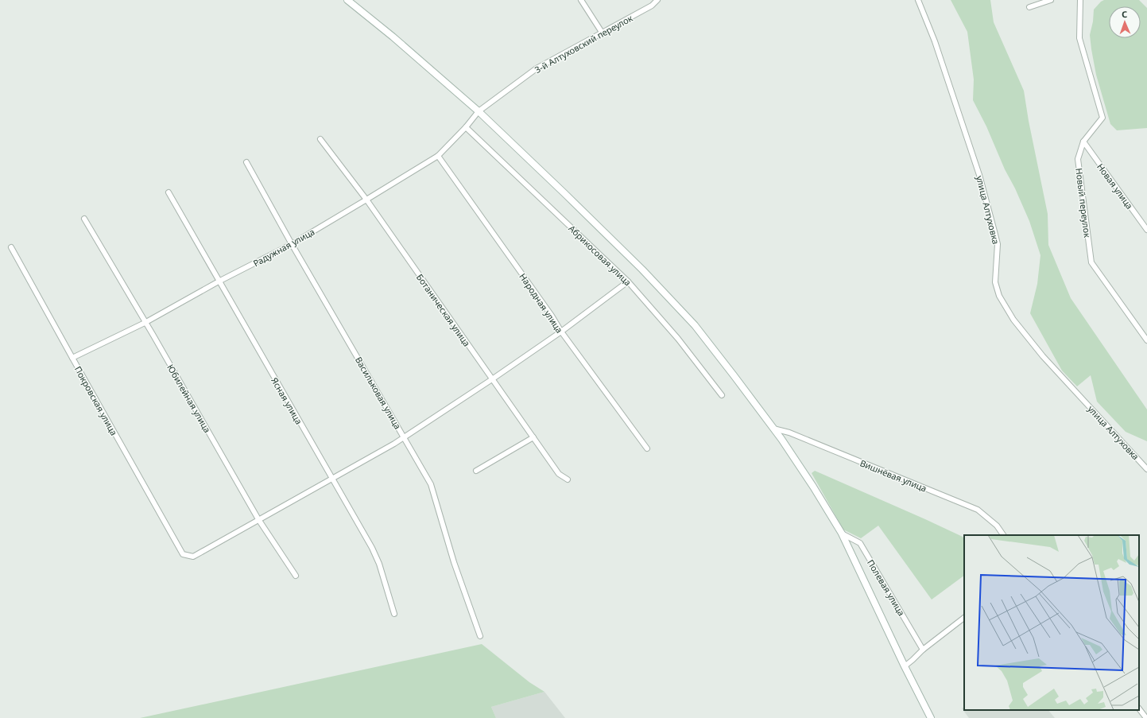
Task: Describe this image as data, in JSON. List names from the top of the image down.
{
  "streets": {
    "street": [
      "3-й Алтуховский переулок",
      "Новая улица",
      "Новый переулок",
      "улица Алтуховка",
      "Радужная улица",
      "Абрикосовая улица",
      "Народная улица",
      "Ботаническая улица",
      "Васильковая улица",
      "Юбилейная улица",
      "Покровская улица",
      "Ясная улица",
      "Вишнёвая улица",
      "Полевая улица"
    ]
  },
  "crossings": [
    ["3-й Алтуховский переулок", "Радужная улица"],
    ["Новая улица", "Новый переулок"],
    ["Радужная улица", "Абрикосовая улица"],
    ["Радужная улица", "Народная улица"],
    ["Радужная улица", "Ботаническая улица"],
    ["Радужная улица", "Васильковая улица"],
    ["Радужная улица", "Юбилейная улица"],
    ["Радужная улица", "Покровская улица"],
    ["Радужная улица", "Ясная улица"],
    ["Юбилейная улица", "Покровская улица"]
  ],
  "north": "top"
}
